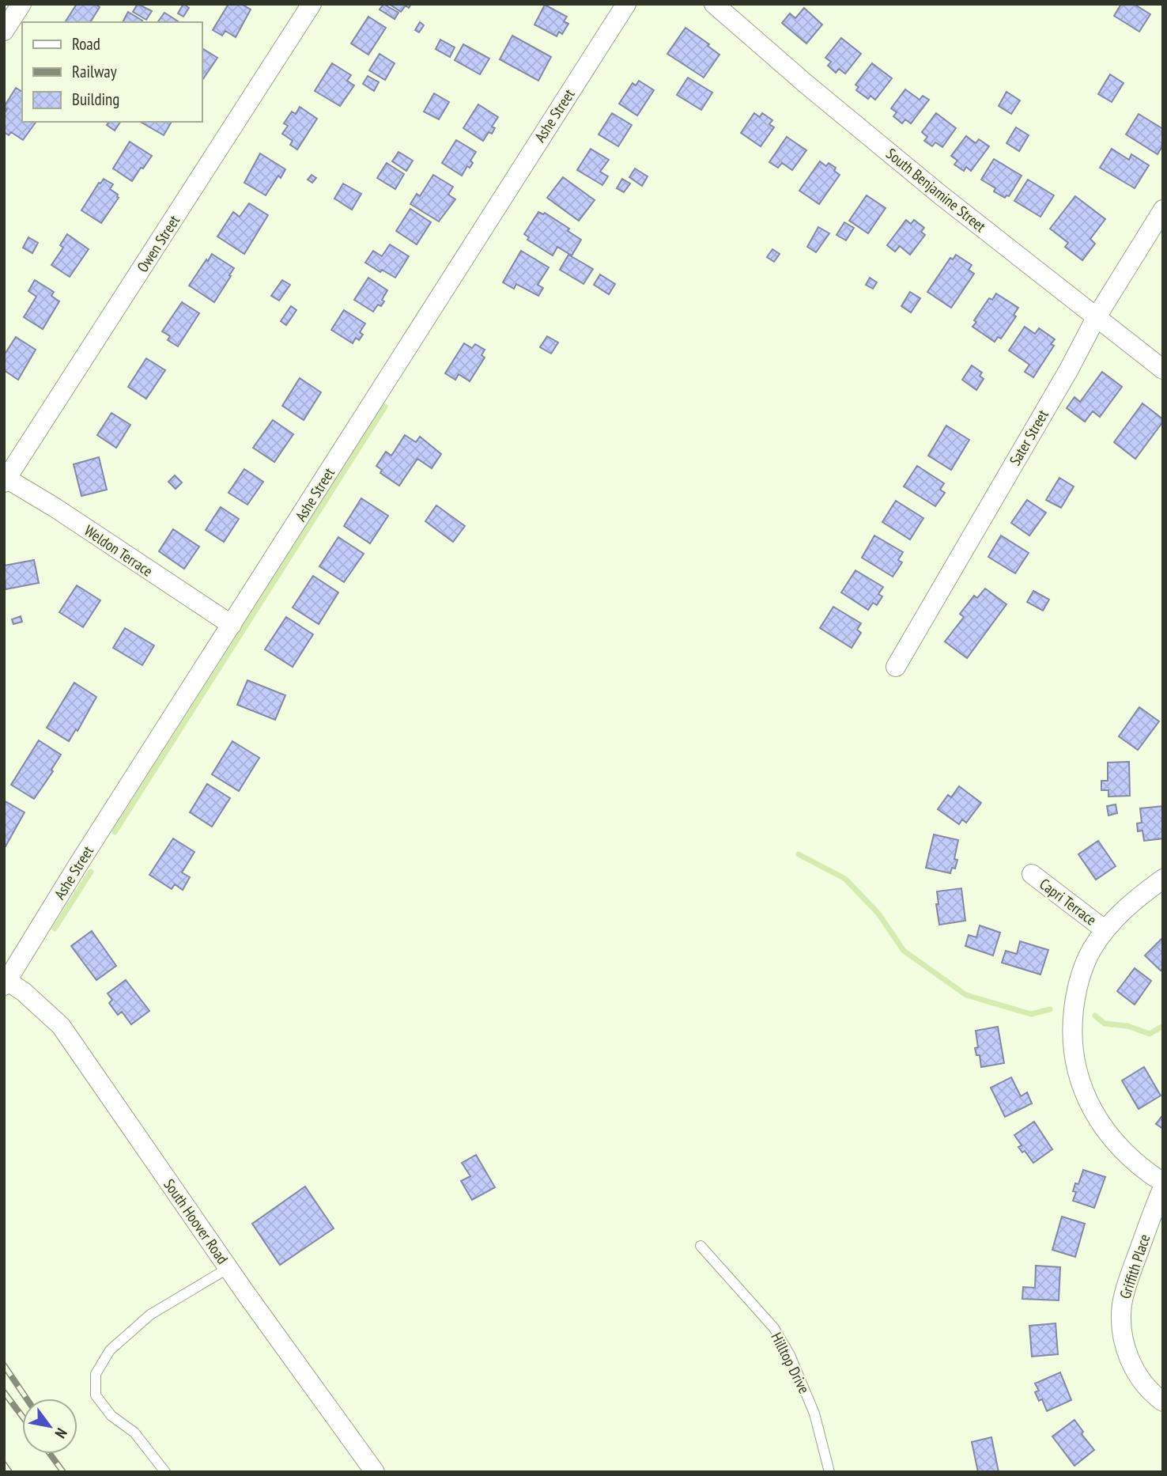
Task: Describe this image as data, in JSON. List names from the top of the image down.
{
  "streets": {
    "street": [
      "Ashe Street",
      "South Benjamine Street",
      "Owen Street",
      "Sater Street",
      "Weldon Terrace",
      "Capri Terrace",
      "South Hoover Road",
      "Griffith Place"
    ],
    "lane": ["Hilltop Drive"]
  },
  "crossings": [
    ["Ashe Street", "Weldon Terrace"],
    ["Ashe Street", "South Hoover Road"],
    ["South Benjamine Street", "Sater Street"],
    ["Owen Street", "Weldon Terrace"]
  ],
  "legend": ["Road", "Railway", "Building"],
  "north": "bottom right"
}
